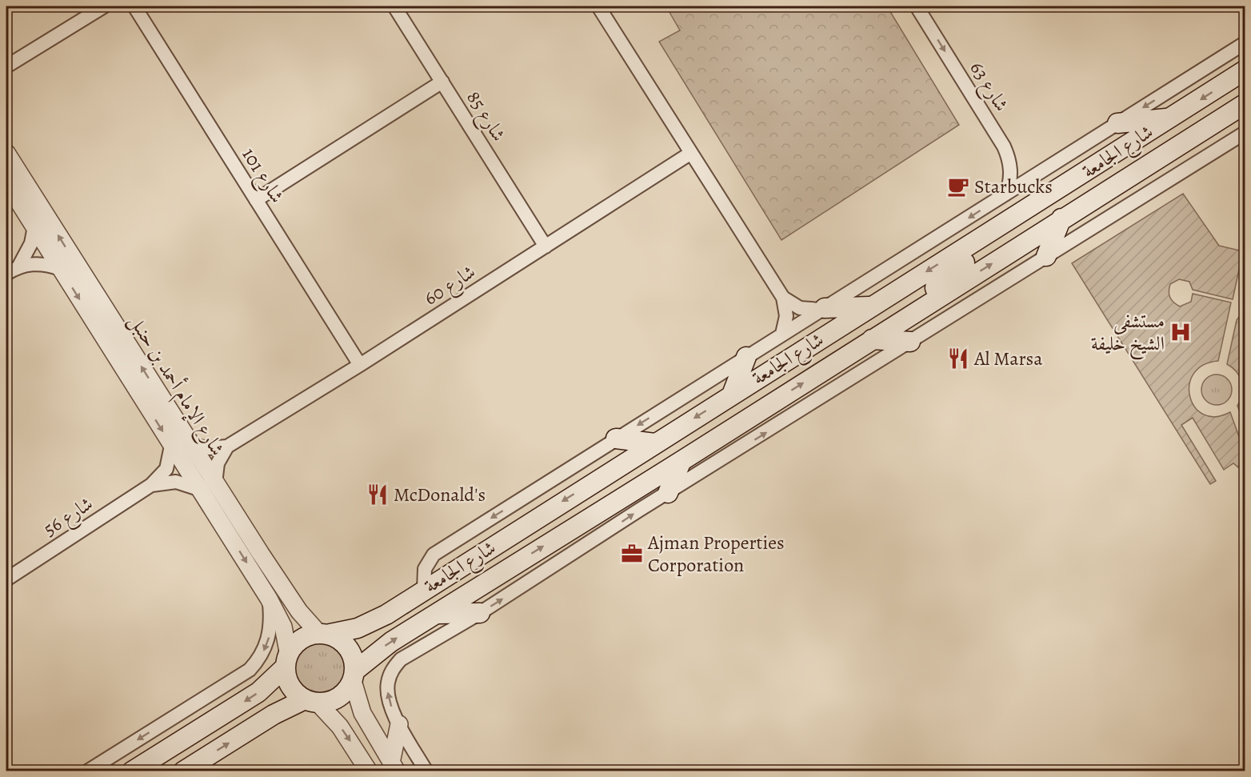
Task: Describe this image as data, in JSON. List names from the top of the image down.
{
  "streets": {
    "main road": ["شارع الجامعة"],
    "street": [
      "شارع 63",
      "شارع 85",
      "شارع 101",
      "شارع 60",
      "شارع الإمام أحمد بن حنبل",
      "شارع 56"
    ]
  },
  "crossings": [
    ["شارع 85", "شارع 60"],
    ["شارع الجامعة", "شارع الإمام أحمد بن حنبل"],
    ["شارع 101", "شارع 60"],
    ["شارع الإمام أحمد بن حنبل", "شارع 56"]
  ],
  "one_way": ["شارع 63"],
  "places": {
    "cafe": ["Starbucks"],
    "hospital": ["مستشفى الشيخ خليفة"],
    "restaurant": ["Al Marsa", "McDonald's"],
    "office": ["Ajman Properties Corporation"]
  }
}
